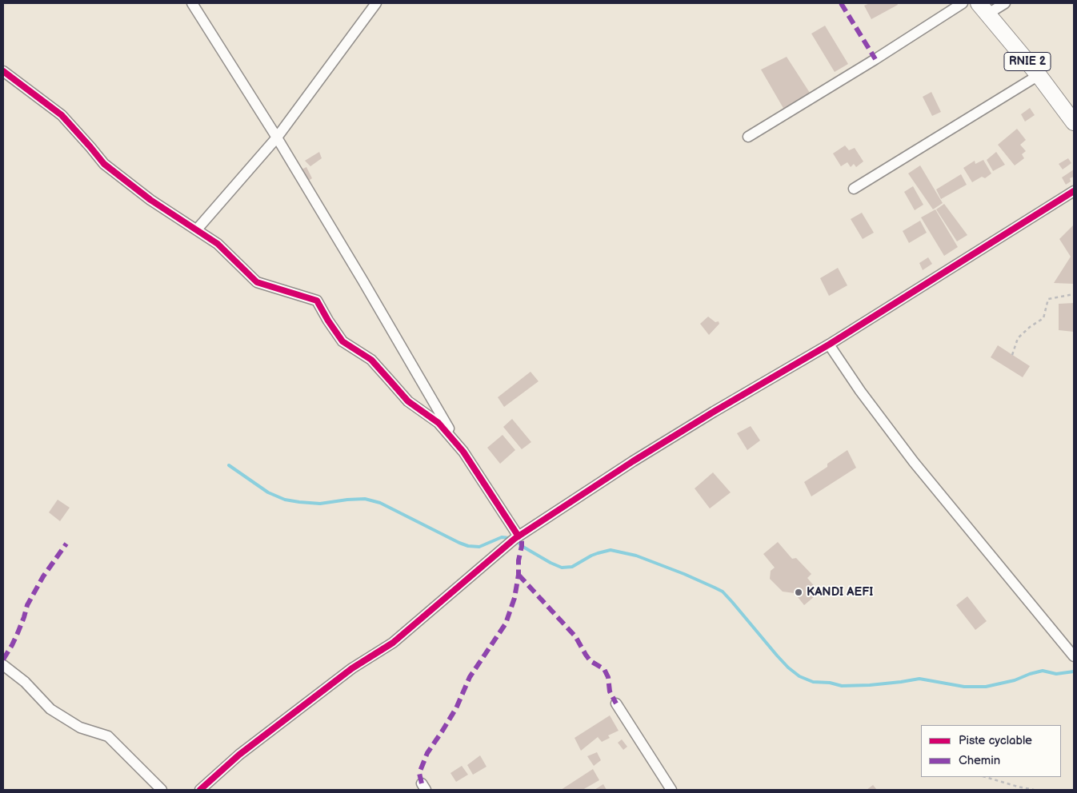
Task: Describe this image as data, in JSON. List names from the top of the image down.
{
  "streets": {
    "main road": ["RNIE 2"]
  },
  "places": ["KANDI AEFI"],
  "legend": ["Piste cyclable", "Chemin"]
}
